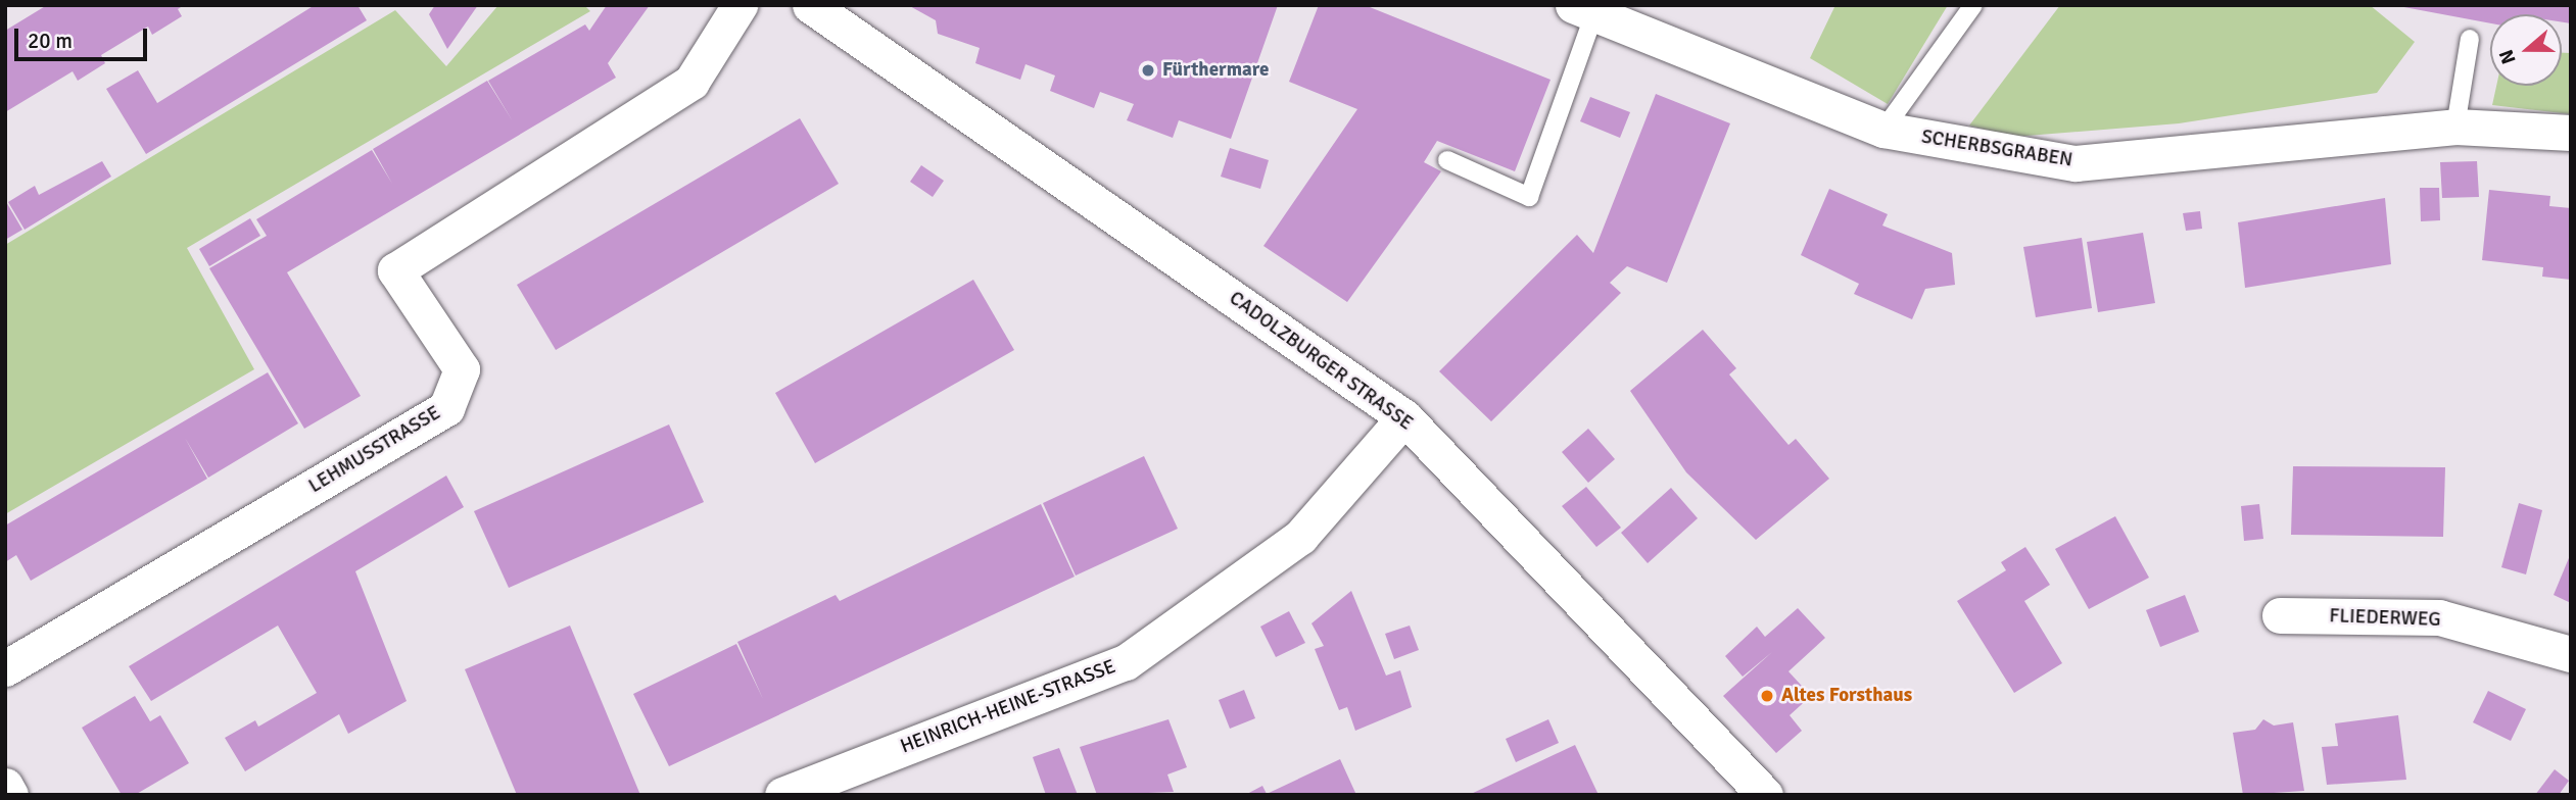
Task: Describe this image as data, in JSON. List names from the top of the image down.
{
  "streets": {
    "street": [
      "SCHERBSGRABEN",
      "CADOLZBURGER STRASSE",
      "LEHMUSSTRASSE",
      "FLIEDERWEG",
      "HEINRICH-HEINE-STRASSE"
    ]
  },
  "crossings": [
    ["CADOLZBURGER STRASSE", "HEINRICH-HEINE-STRASSE"]
  ],
  "places": ["Fürthermare", "Altes Forsthaus"],
  "scale_bar": "20 m",
  "north": "left"
}
